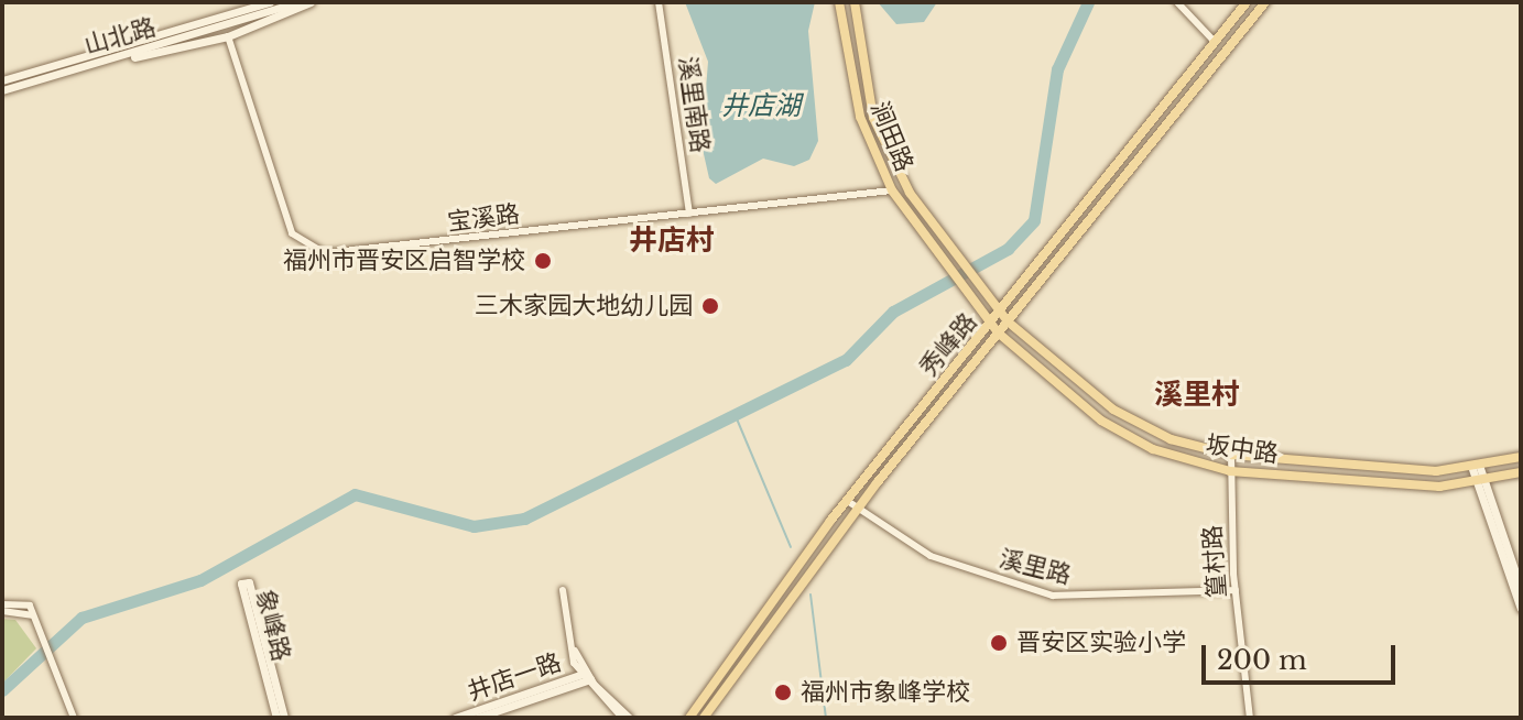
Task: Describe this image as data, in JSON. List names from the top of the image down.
{
  "streets": {
    "main road": [
      "山北路",
      "涧田路",
      "秀峰路",
      "坂中路",
      "象峰路",
      "井店一路"
    ],
    "street": [
      "溪里南路",
      "宝溪路",
      "篁村路",
      "溪里路"
    ]
  },
  "crossings": [
    ["溪里南路", "宝溪路"],
    ["涧田路", "宝溪路"],
    ["涧田路", "秀峰路"],
    ["涧田路", "坂中路"],
    ["秀峰路", "坂中路"],
    ["秀峰路", "溪里路"],
    ["坂中路", "篁村路"],
    ["篁村路", "溪里路"]
  ],
  "districts": ["井店村", "溪里村"],
  "water": ["井店湖"],
  "places": [
    "福州市晋安区启智学校",
    "三木家园大地幼儿园",
    "晋安区实验小学",
    "福州市象峰学校"
  ],
  "scale_bar": "200 m"
}
